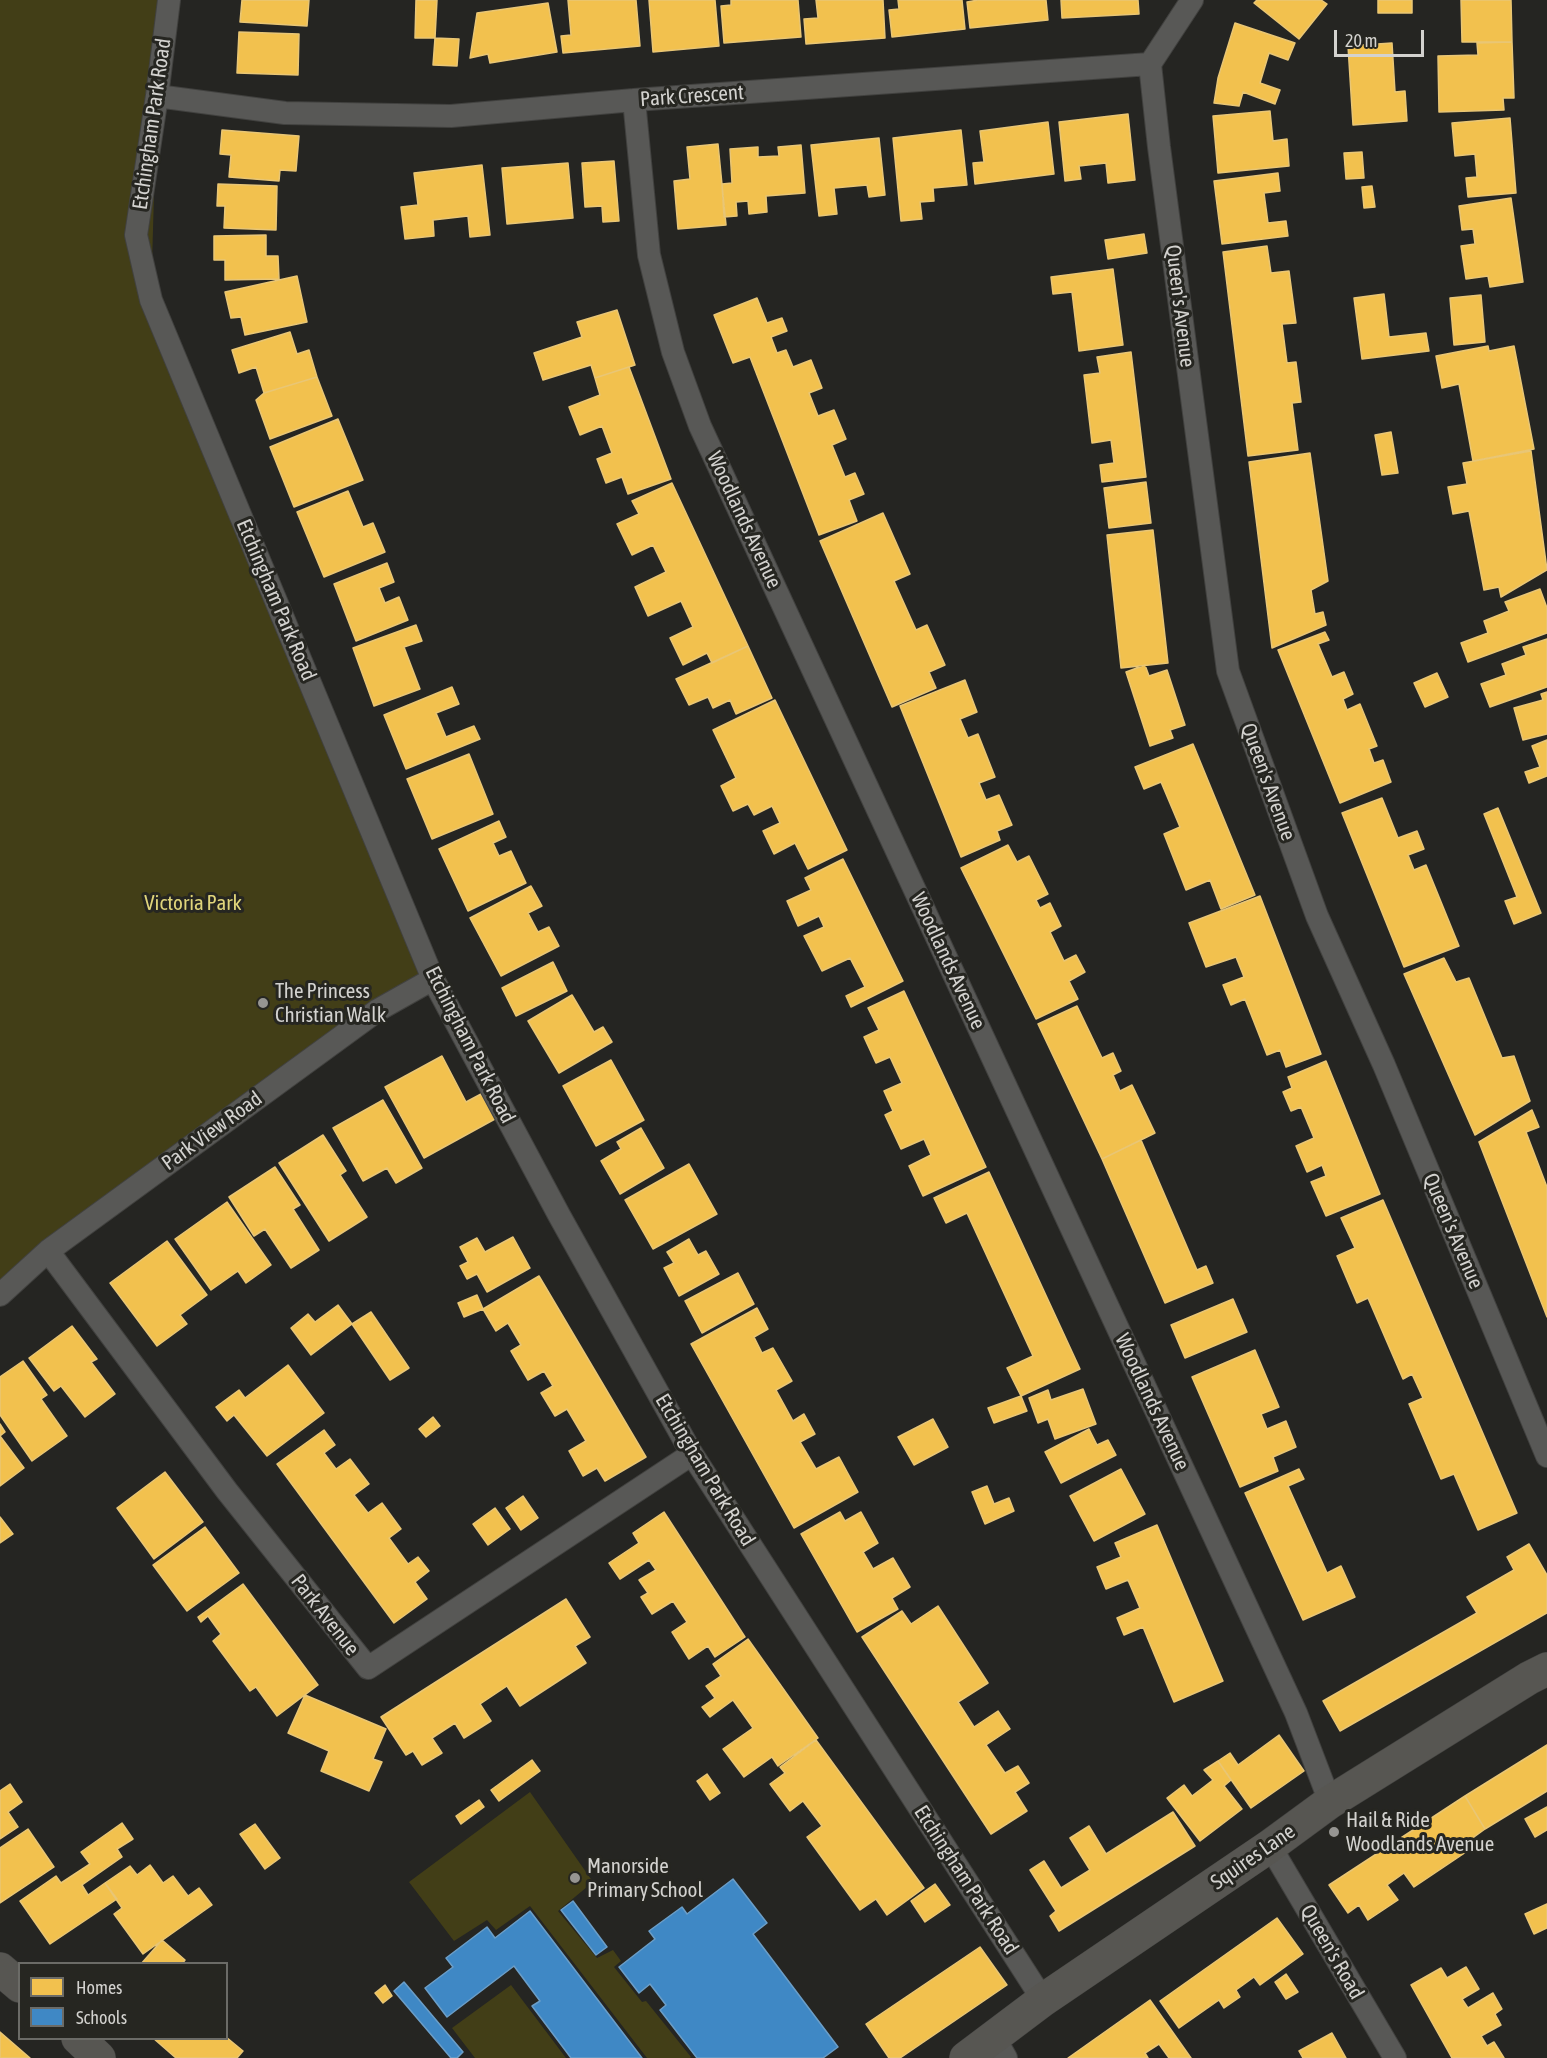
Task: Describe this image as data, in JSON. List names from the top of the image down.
{
  "streets": {
    "street": [
      "Park Crescent",
      "Etchingham Park Road",
      "Queen's Avenue",
      "Woodlands Avenue",
      "Park View Road",
      "Park Avenue",
      "Squires Lane",
      "Queen's Road"
    ]
  },
  "crossings": [
    ["Park Crescent", "Etchingham Park Road"],
    ["Park Crescent", "Queen's Avenue"],
    ["Park Crescent", "Woodlands Avenue"],
    ["Etchingham Park Road", "Park View Road"],
    ["Etchingham Park Road", "Park Avenue"],
    ["Etchingham Park Road", "Squires Lane"],
    ["Woodlands Avenue", "Squires Lane"],
    ["Park View Road", "Park Avenue"],
    ["Squires Lane", "Queen's Road"]
  ],
  "parks": ["Victoria Park"],
  "places": ["The Princess Christian Walk", "Hail & Ride Woodlands Avenue", "Manorside Primary School"],
  "legend": ["Homes", "Schools"],
  "scale_bar": "20 m"
}
